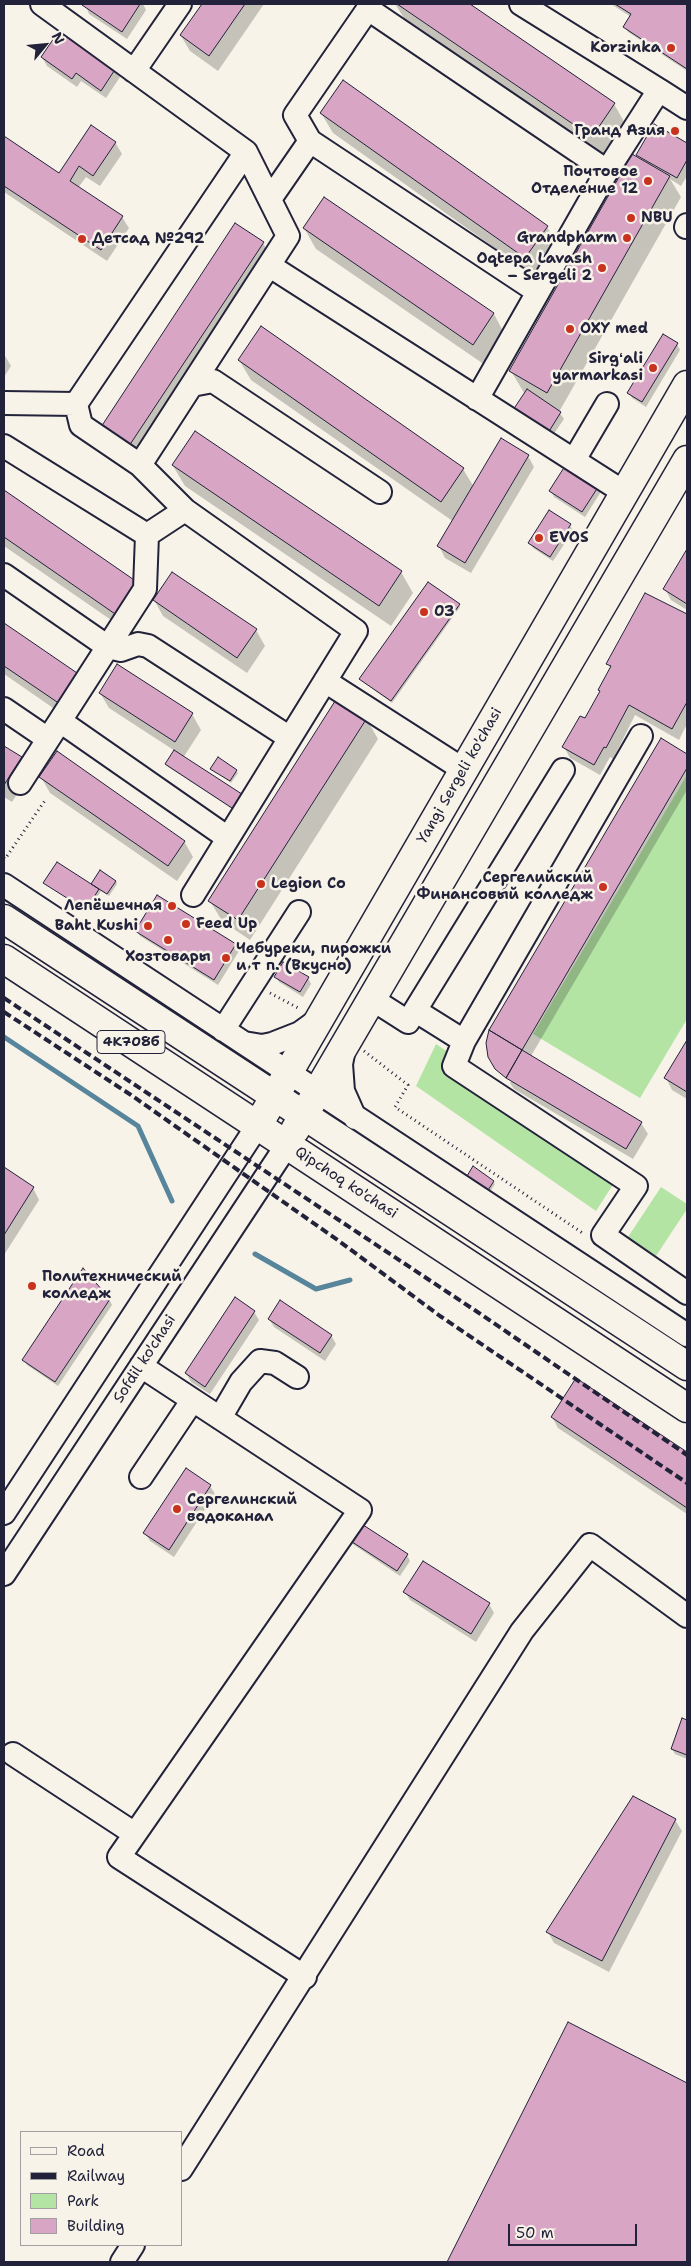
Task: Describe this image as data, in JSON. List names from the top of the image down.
{
  "streets": {
    "main road": ["Yangi Sergeli ko'chasi", "4К708б", "Qipchoq ko'chasi"],
    "street": ["Sofdil ko'chasi"]
  },
  "crossings": [
    ["Yangi Sergeli ko'chasi", "Qipchoq ko'chasi"],
    ["Qipchoq ko'chasi", "Sofdil ko'chasi"]
  ],
  "places": [
    "Korzinka",
    "Гранд Азия",
    "Почтовое Отделение 12",
    "NBU",
    "Grandpharm",
    "Детсад №292",
    "Oqtepa Lavash – Sergeli 2",
    "OXY med",
    "Sirgʻali yarmarkasi",
    "EVOS",
    "03",
    "Legion Co",
    "Сергелийский Финансовый колледж",
    "Лепёшечная",
    "Feed Up",
    "Baht Kushi",
    "Хозтовары",
    "Чебуреки, пирожки и т п. (Вкусно)",
    "Политехнический колледж",
    "Сергелинский водоканал"
  ],
  "legend": [
    "Road",
    "Railway",
    "Park",
    "Building"
  ],
  "scale_bar": "50 m",
  "north": "top right"
}
